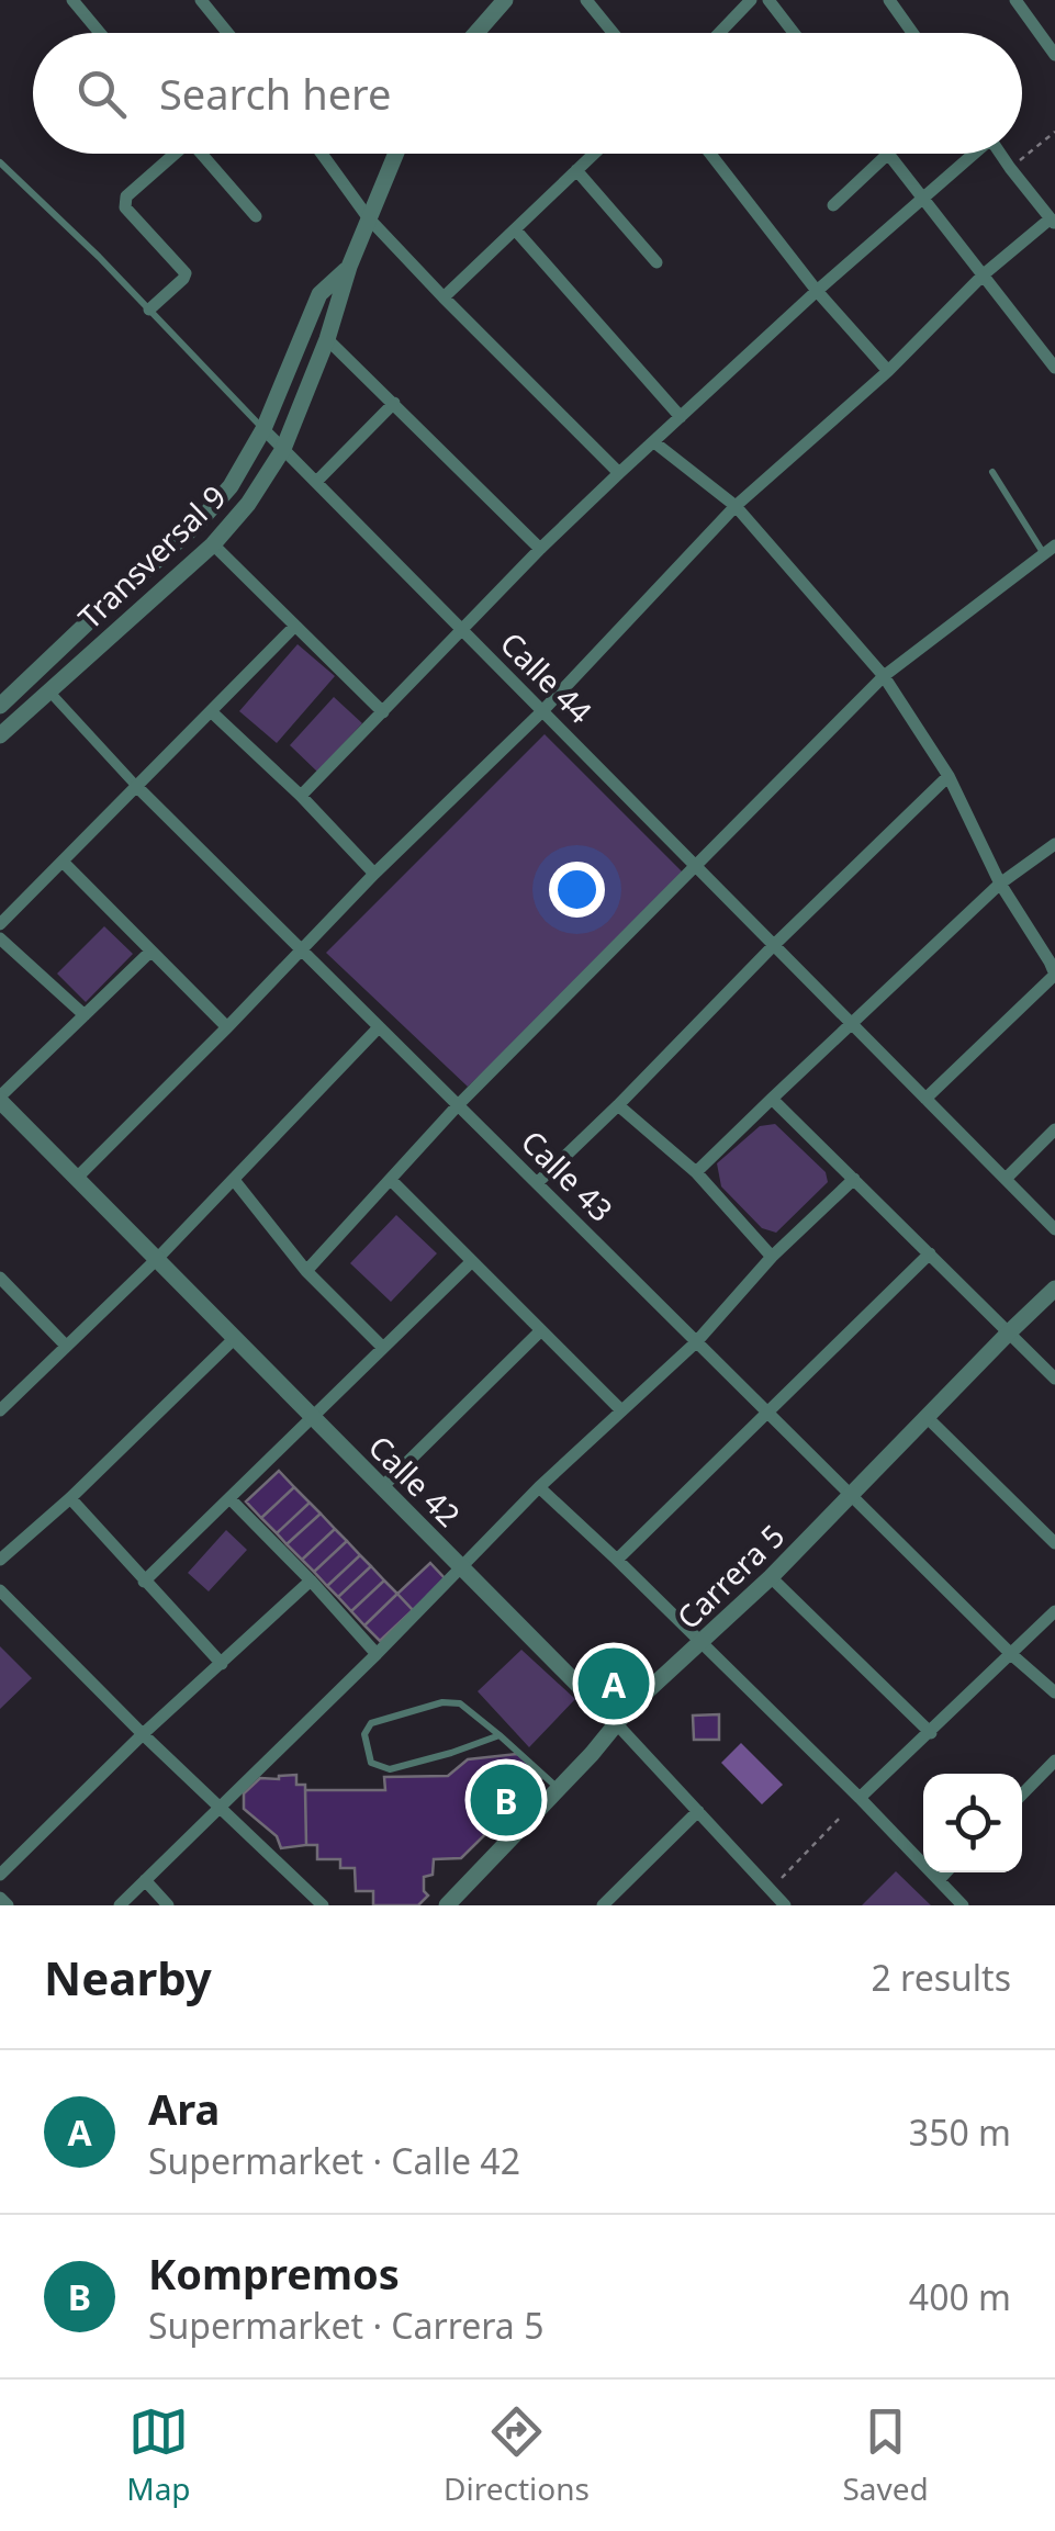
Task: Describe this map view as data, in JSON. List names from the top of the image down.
{
  "streets": {
    "street": [
      "Transversal 9",
      "Calle 44",
      "Calle 43",
      "Calle 42",
      "Carrera 5"
    ]
  },
  "crossings": [
    ["Transversal 9", "Calle 44"],
    ["Transversal 9", "Calle 43"],
    ["Calle 43", "Carrera 5"],
    ["Calle 42", "Carrera 5"]
  ],
  "page": {
    "search": "Search here",
    "pins": ["A", "B"],
    "heading": ["Nearby", "2 results"],
    "list": [
      {
        "mark": "A",
        "name": "Ara",
        "note": "Supermarket · Calle 42",
        "value": "350 m"
      },
      {
        "mark": "B",
        "name": "Kompremos",
        "note": "Supermarket · Carrera 5",
        "value": "400 m"
      }
    ],
    "nav": ["Map", "Directions", "Saved"]
  }
}
